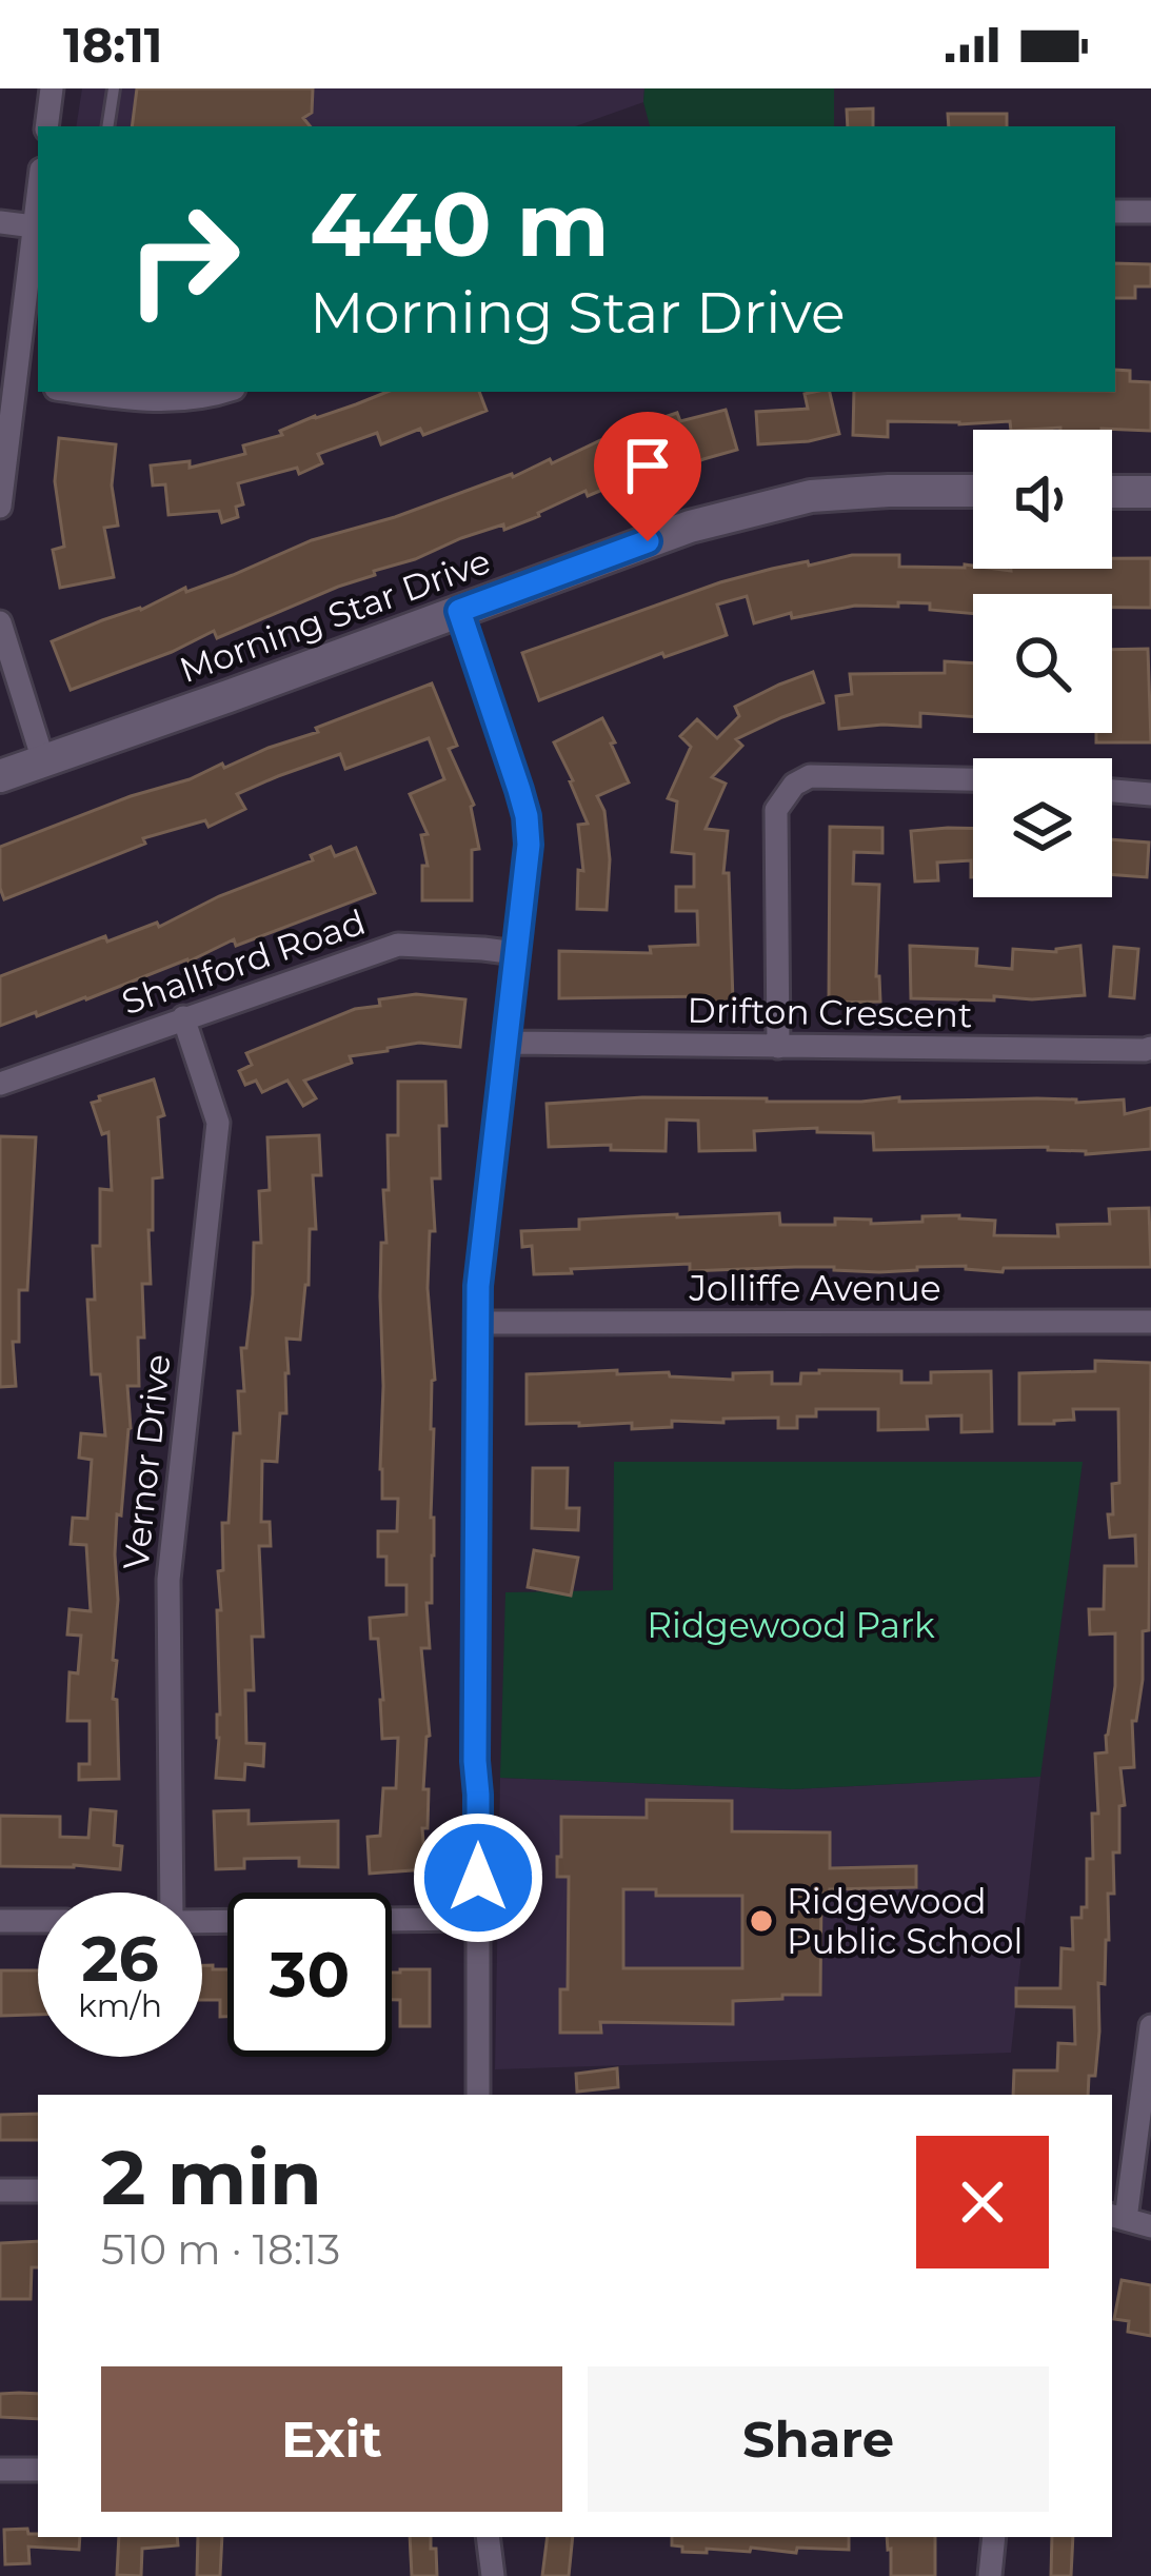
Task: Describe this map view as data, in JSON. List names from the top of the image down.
{
  "streets": {
    "street": [
      "Morning Star Drive",
      "Shallford Road",
      "Drifton Crescent",
      "Jolliffe Avenue",
      "Vernor Drive"
    ]
  },
  "crossings": [
    ["Shallford Road", "Vernor Drive"]
  ],
  "parks": ["Ridgewood Park"],
  "places": ["Ridgewood Public School"],
  "page": {
    "status": "18:11",
    "turn": ["440 m", "Morning Star Drive"],
    "speed": "26 km/h",
    "limit": "30",
    "heading": ["2 min", "510 m · 18:13"],
    "buttons": ["Exit", "Share"]
  }
}
